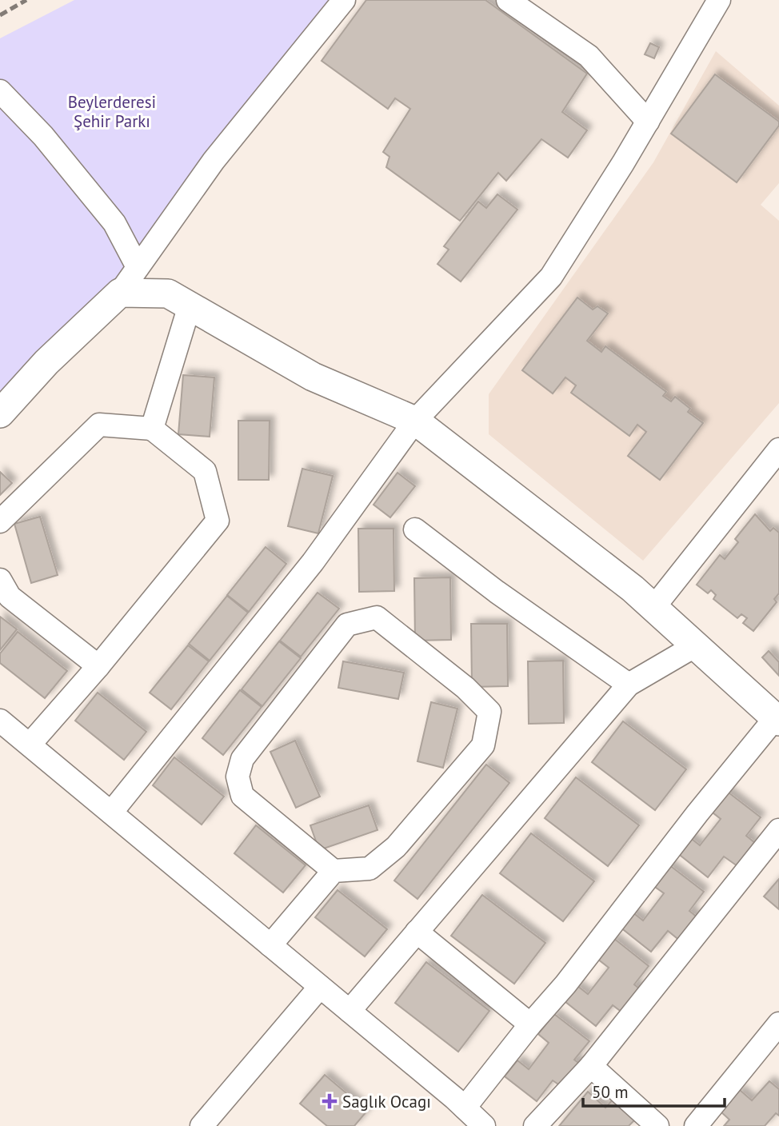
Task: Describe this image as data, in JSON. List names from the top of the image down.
{
  "parks": ["Beylerderesi Şehir Parkı"],
  "places": {
    "health": ["Saglık Ocagı"]
  },
  "scale_bar": "50 m"
}
